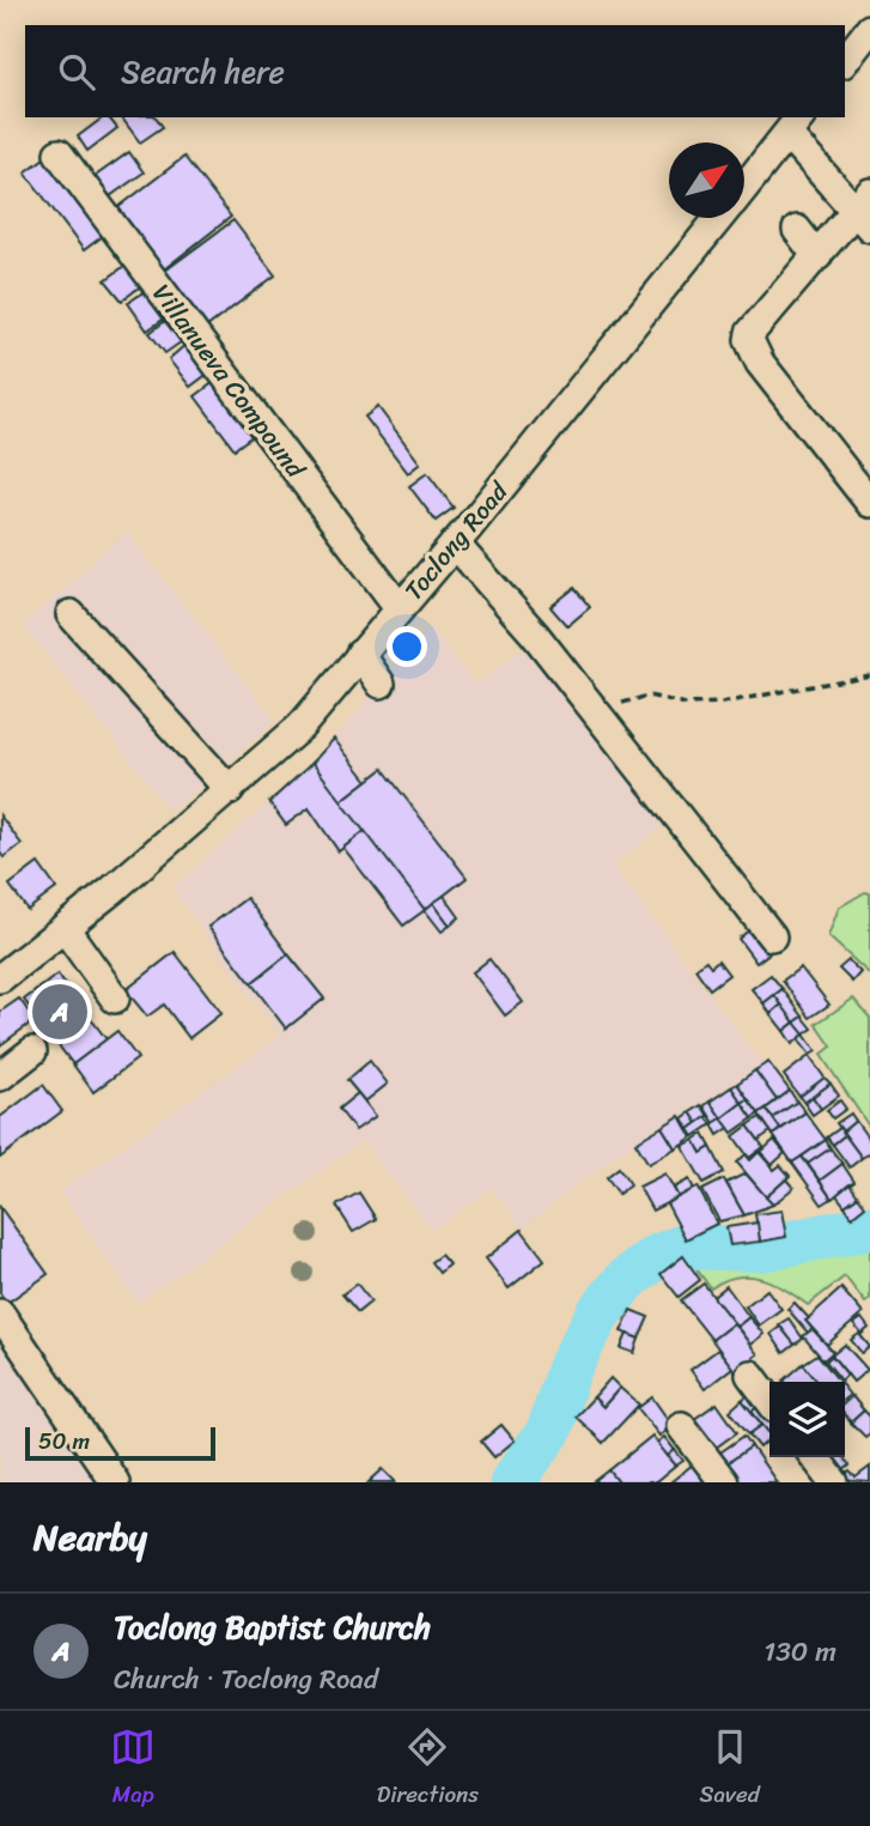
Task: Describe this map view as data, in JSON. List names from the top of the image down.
{
  "streets": {
    "street": ["Villanueva Compound", "Toclong Road"]
  },
  "crossings": [
    ["Villanueva Compound", "Toclong Road"]
  ],
  "scale_bar": "50 m",
  "north": "top right",
  "page": {
    "search": "Search here",
    "pins": "A",
    "scale": "50 m",
    "heading": "Nearby",
    "list": [
      {
        "mark": "A",
        "name": "Toclong Baptist Church",
        "note": "Church · Toclong Road",
        "value": "130 m"
      }
    ],
    "nav": ["Map", "Directions", "Saved"]
  }
}
